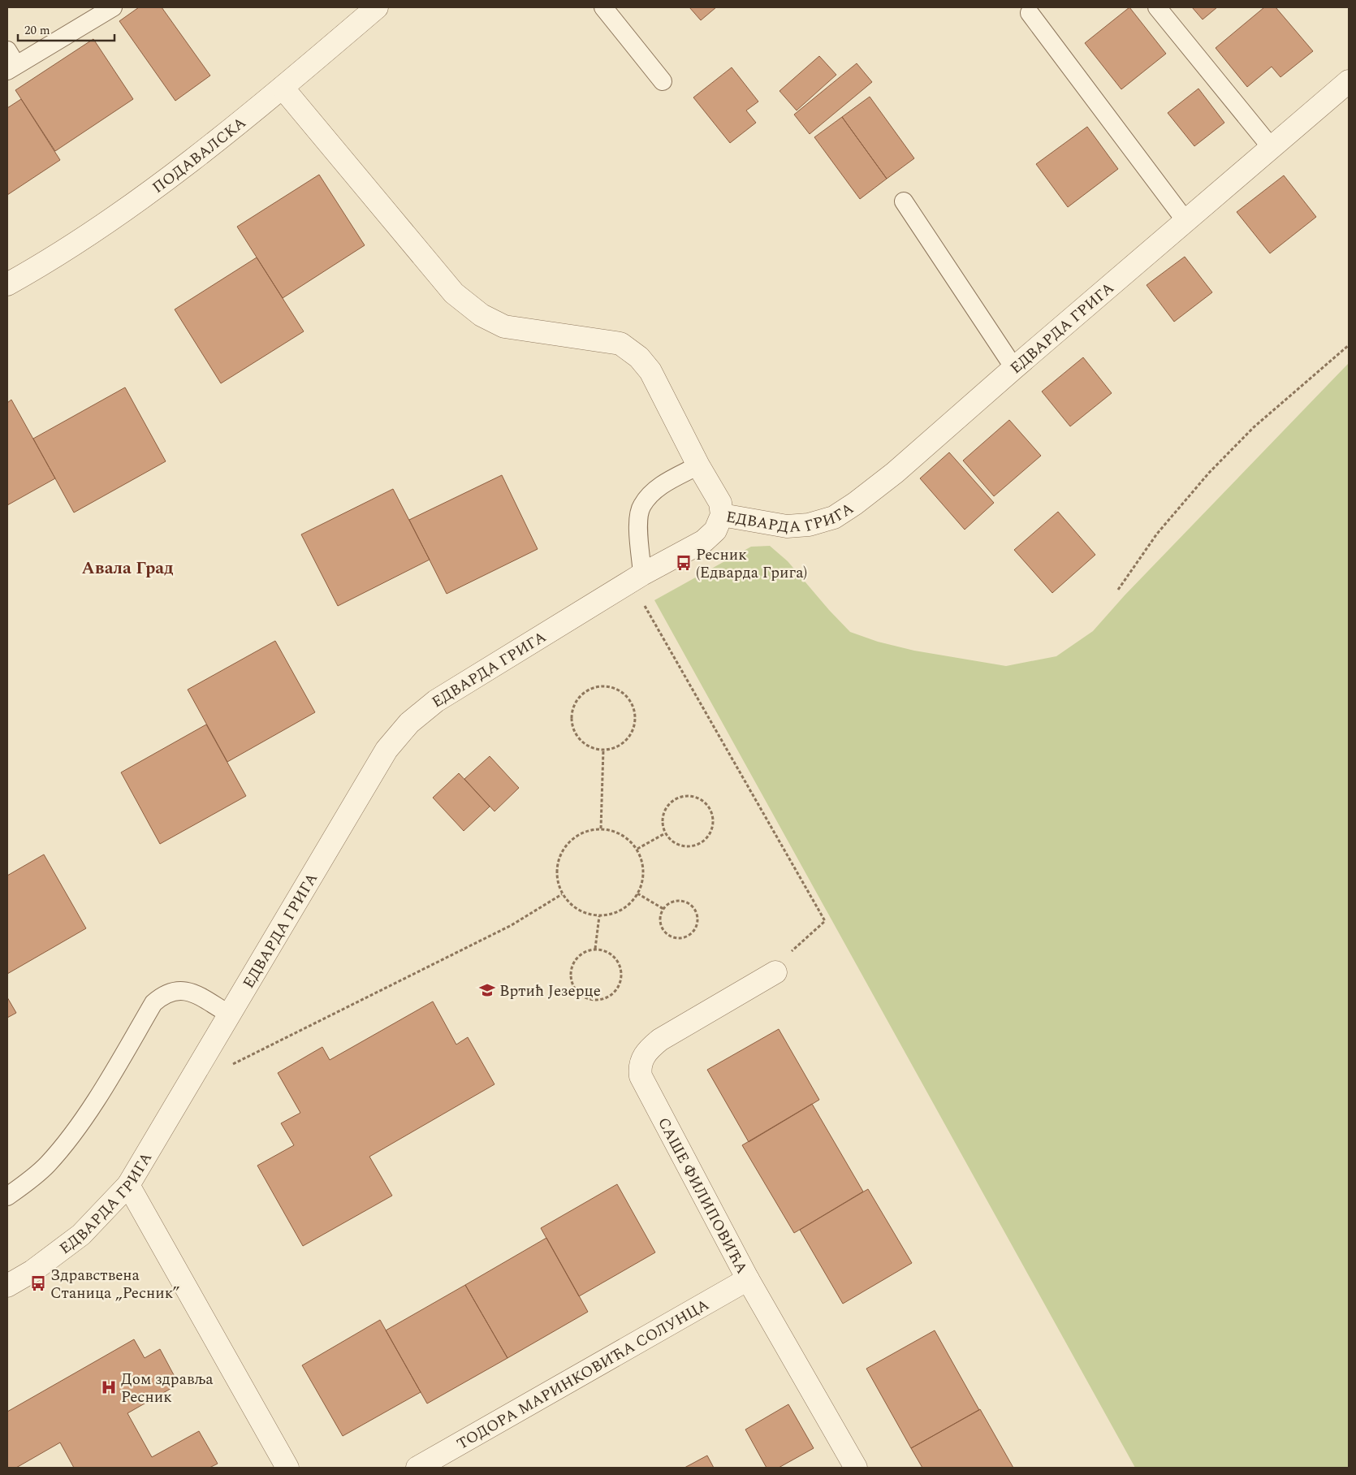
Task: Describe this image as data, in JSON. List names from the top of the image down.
{
  "streets": {
    "street": [
      "ПОДАВАЛСКА",
      "ЕДВАРДА ГРИГА",
      "САШЕ ФИЛИПОВИЋА",
      "ТОДОРА МАРИНКОВИЋА СОЛУНЦА"
    ]
  },
  "crossings": [
    ["САШЕ ФИЛИПОВИЋА", "ТОДОРА МАРИНКОВИЋА СОЛУНЦА"]
  ],
  "districts": ["Авала Град"],
  "places": {
    "bus stop": ["Ресник (Едварда Грига)", "Здравствена Станица „Ресник”"],
    "school or university": ["Вртић Језерце"],
    "hospital": ["Дом здравља Ресник"]
  },
  "scale_bar": "20 m"
}
